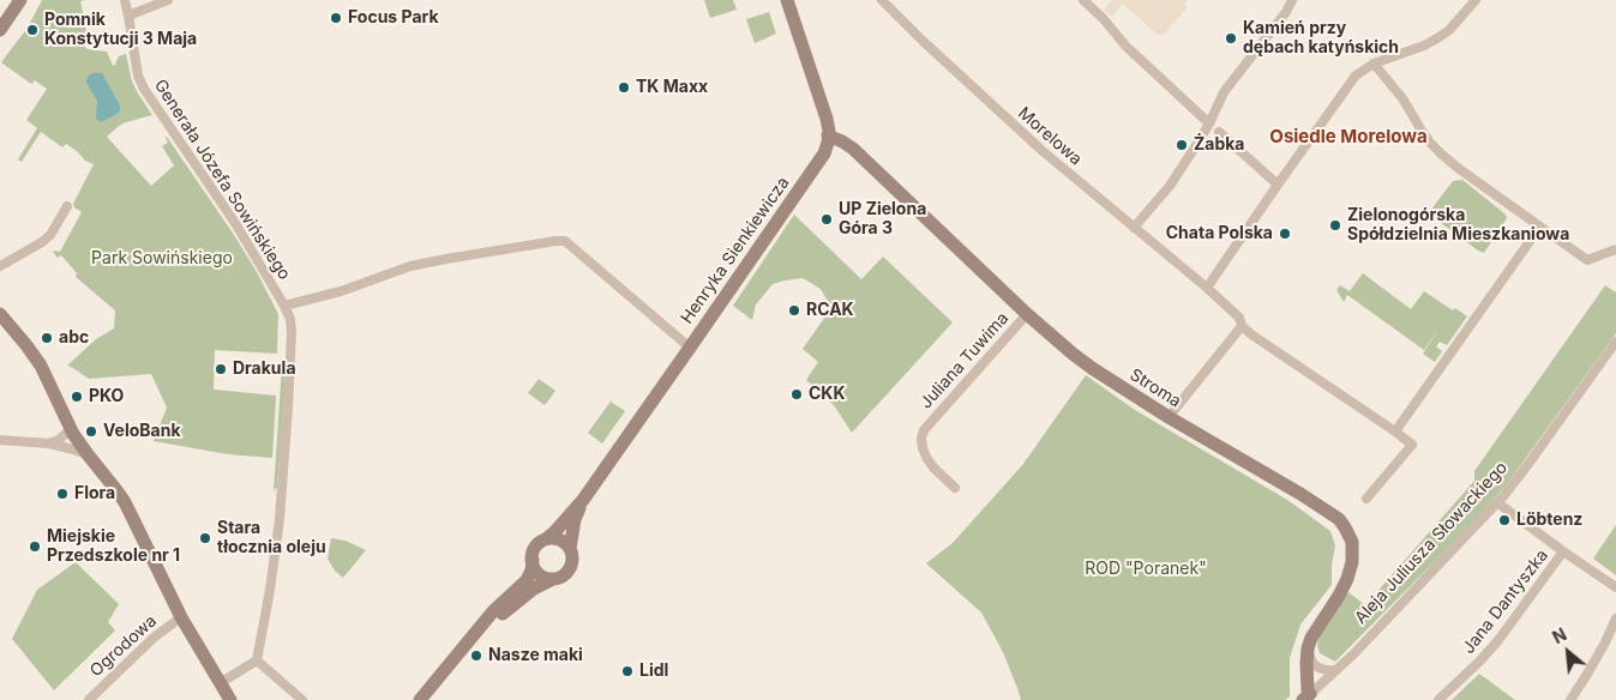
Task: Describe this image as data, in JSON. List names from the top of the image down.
{
  "streets": {
    "street": [
      "Morelowa",
      "Generała Józefa Sowińskiego",
      "Henryka Sienkiewicza",
      "Juliana Tuwima",
      "Stroma",
      "Aleja Juliusza Słowackiego",
      "Jana Dantyszka",
      "Ogrodowa"
    ]
  },
  "crossings": [
    ["Henryka Sienkiewicza", "Stroma"],
    ["Juliana Tuwima", "Stroma"],
    ["Stroma", "Aleja Juliusza Słowackiego"],
    ["Aleja Juliusza Słowackiego", "Jana Dantyszka"]
  ],
  "districts": ["Osiedle Morelowa"],
  "parks": ["Park Sowińskiego", "ROD \"Poranek\""],
  "places": [
    "Focus Park",
    "Pomnik Konstytucji 3 Maja",
    "Kamień przy dębach katyńskich",
    "TK Maxx",
    "Żabka",
    "UP Zielona Góra 3",
    "Zielonogórska Spółdzielnia Mieszkaniowa",
    "Chata Polska",
    "RCAK",
    "abc",
    "Drakula",
    "CKK",
    "PKO",
    "VeloBank",
    "Flora",
    "Löbtenz",
    "Stara tłocznia oleju",
    "Miejskie Przedszkole nr 1",
    "Nasze maki",
    "Lidl"
  ],
  "north": "top left"
}
